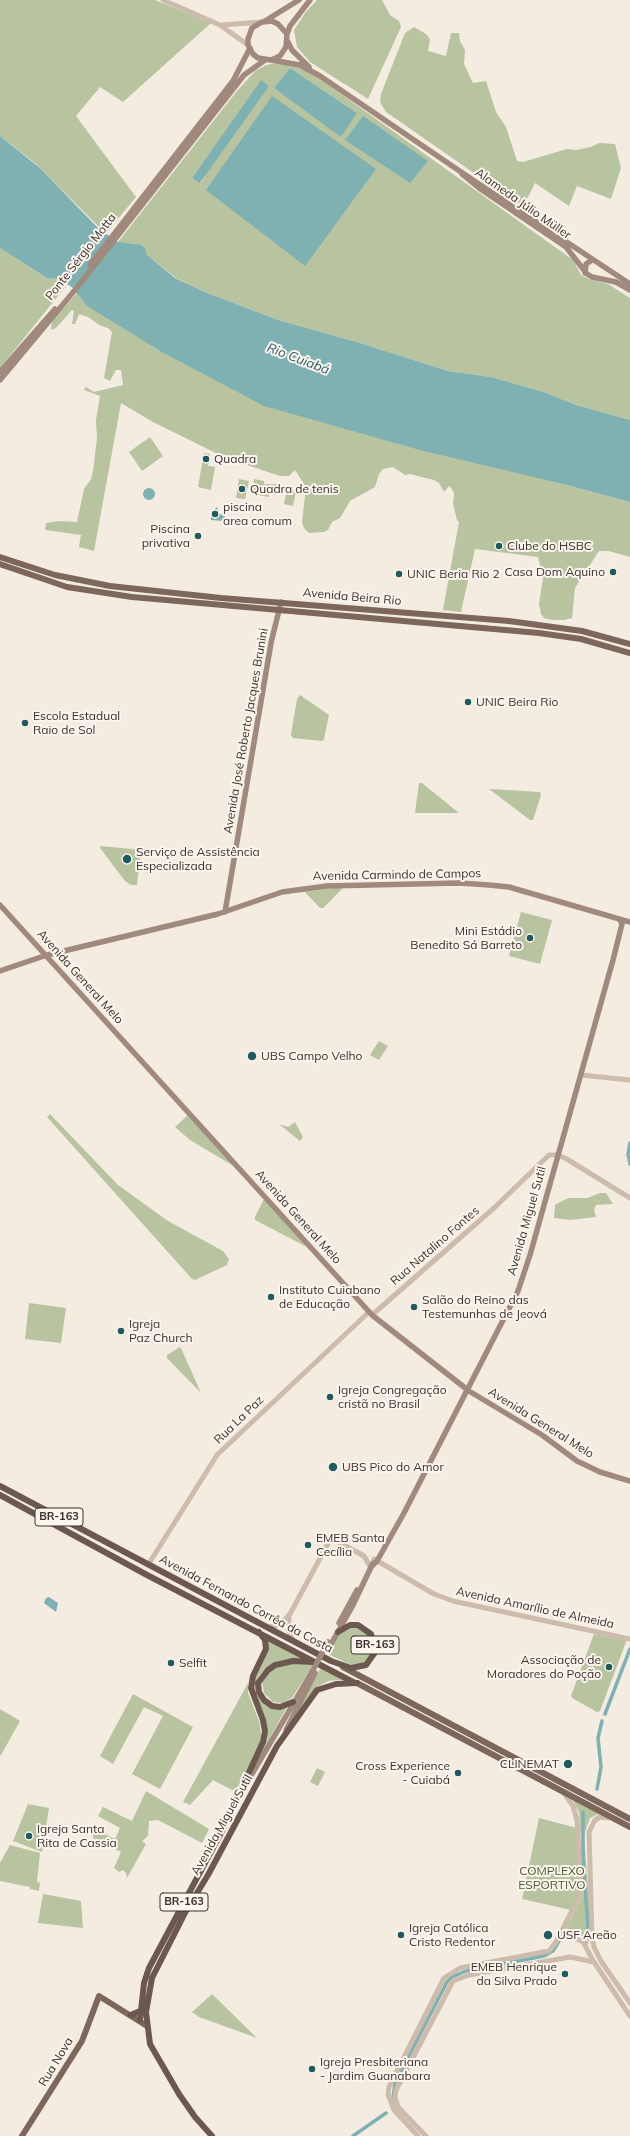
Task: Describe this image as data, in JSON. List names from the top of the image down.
{
  "streets": {
    "highway": ["Avenida Miguel Sutil", "BR-163", "Avenida Fernando Corrêa da Costa"],
    "main road": [
      "Alameda Júlio Müller",
      "Ponte Sérgio Motta",
      "Avenida Beira Rio",
      "Avenida José Roberto Jacques Brunini",
      "Avenida Carmindo de Campos",
      "Avenida General Melo",
      "Rua Nova"
    ],
    "street": ["Rua Natalino Fontes", "Rua La Paz", "Avenida Amarílio de Almeida"]
  },
  "crossings": [
    ["Avenida Beira Rio", "Avenida José Roberto Jacques Brunini"],
    ["Avenida José Roberto Jacques Brunini", "Avenida Carmindo de Campos"],
    ["Avenida Carmindo de Campos", "Avenida General Melo"],
    ["Avenida Carmindo de Campos", "Avenida Miguel Sutil"],
    ["Avenida General Melo", "Avenida Miguel Sutil"],
    ["Avenida General Melo", "Rua Natalino Fontes"],
    ["Avenida General Melo", "Rua La Paz"],
    ["Avenida Miguel Sutil", "Rua Natalino Fontes"],
    ["Avenida Miguel Sutil", "BR-163"],
    ["Avenida Miguel Sutil", "Avenida Amarílio de Almeida"],
    ["Rua Natalino Fontes", "Rua La Paz"],
    ["Rua La Paz", "Avenida Fernando Corrêa da Costa"],
    ["BR-163", "Avenida Fernando Corrêa da Costa"]
  ],
  "water": ["Rio Cuiabá"],
  "parks": ["COMPLEXO ESPORTIVO"],
  "places": [
    "Quadra",
    "Quadra de tenis",
    "piscina area comum",
    "Piscina privativa",
    "Clube do HSBC",
    "Casa Dom Aquino",
    "UNIC Beria Rio 2",
    "UNIC Beira Rio",
    "Escola Estadual Raio de Sol",
    "Serviço de Assistência Especializada",
    "Mini Estádio Benedito Sá Barreto",
    "UBS Campo Velho",
    "Instituto Cuiabano de Educação",
    "Salão do Reino das Testemunhas de Jeová",
    "Igreja Paz Church",
    "Igreja Congregação cristã no Brasil",
    "UBS Pico do Amor",
    "EMEB Santa Cecília",
    "Selfit",
    "Associação de Moradores do Poção",
    "CLINEMAT",
    "Cross Experience - Cuiabá",
    "Igreja Santa Rita de Cassia",
    "Igreja Católica Cristo Redentor",
    "USF Areão",
    "EMEB Henrique da Silva Prado",
    "Igreja Presbiteriana - Jardim Guanabara"
  ]
}
